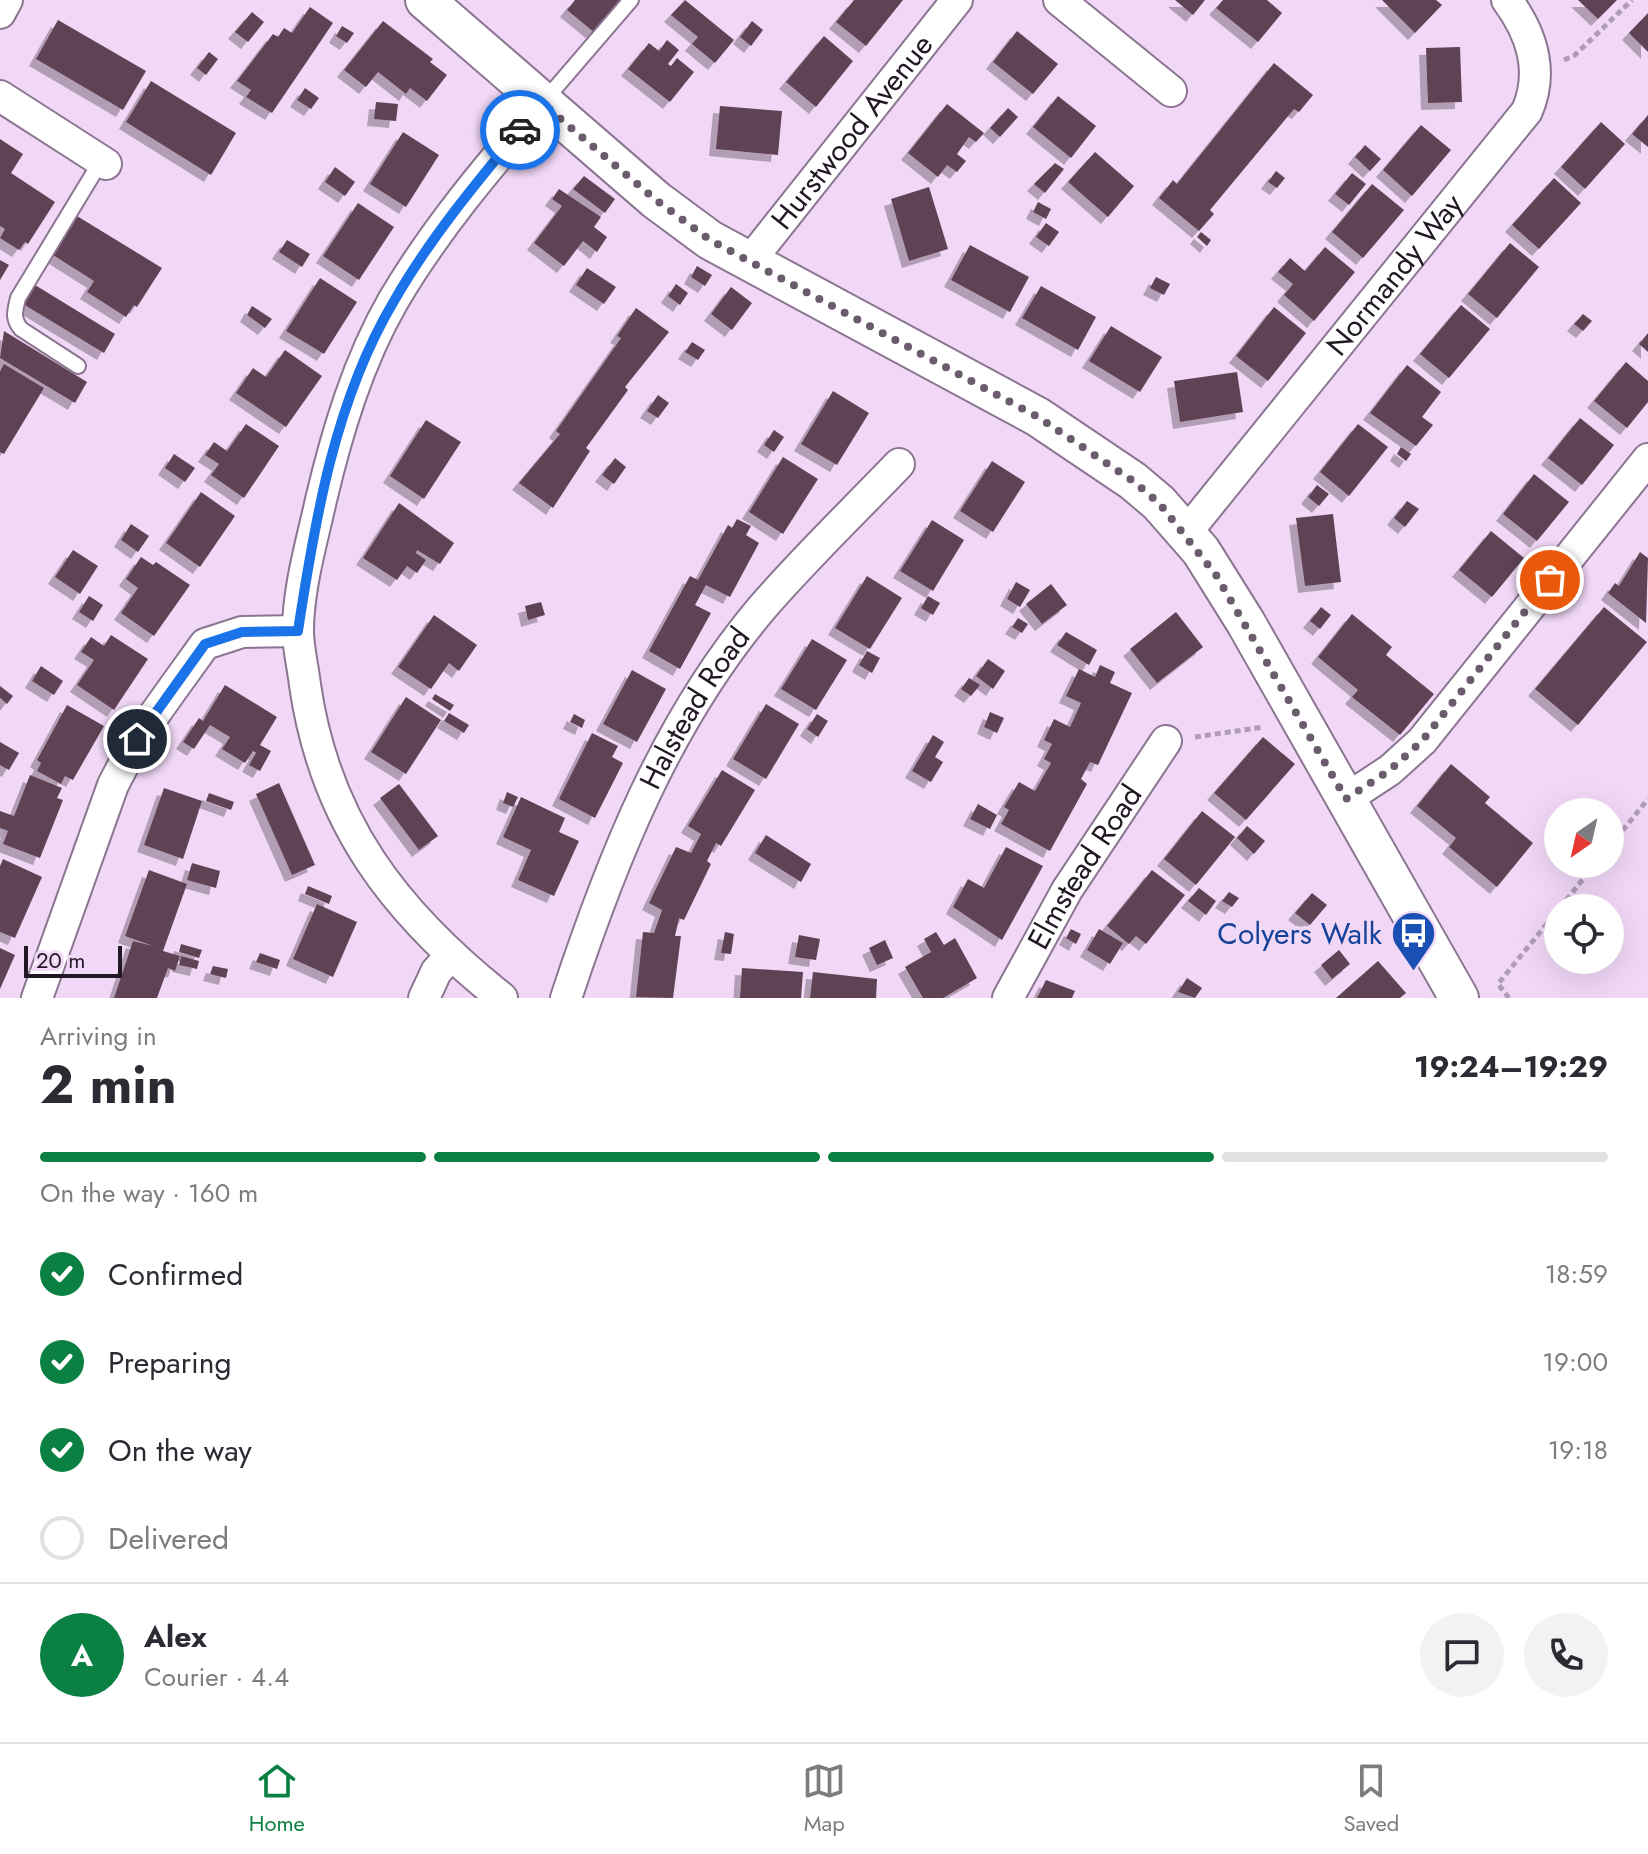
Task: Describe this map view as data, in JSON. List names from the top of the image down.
{
  "streets": {
    "street": [
      "Hurstwood Avenue",
      "Normandy Way",
      "Halstead Road",
      "Elmstead Road"
    ]
  },
  "places": {
    "bus stop": ["Colyers Walk"]
  },
  "scale_bar": "20 m",
  "north": "bottom left",
  "page": {
    "scale": "20 m",
    "heading": ["2 min", "Arriving in", "19:24–19:29"],
    "panel": ["Alex", "Courier · 4.4"],
    "bar": "On the way · 160 m",
    "list": [
      ["Confirmed", "18:59"],
      ["Preparing", "19:00"],
      ["On the way", "19:18"],
      "Delivered"
    ],
    "round": "A",
    "tabs": ["Home", "Map", "Saved"]
  }
}
